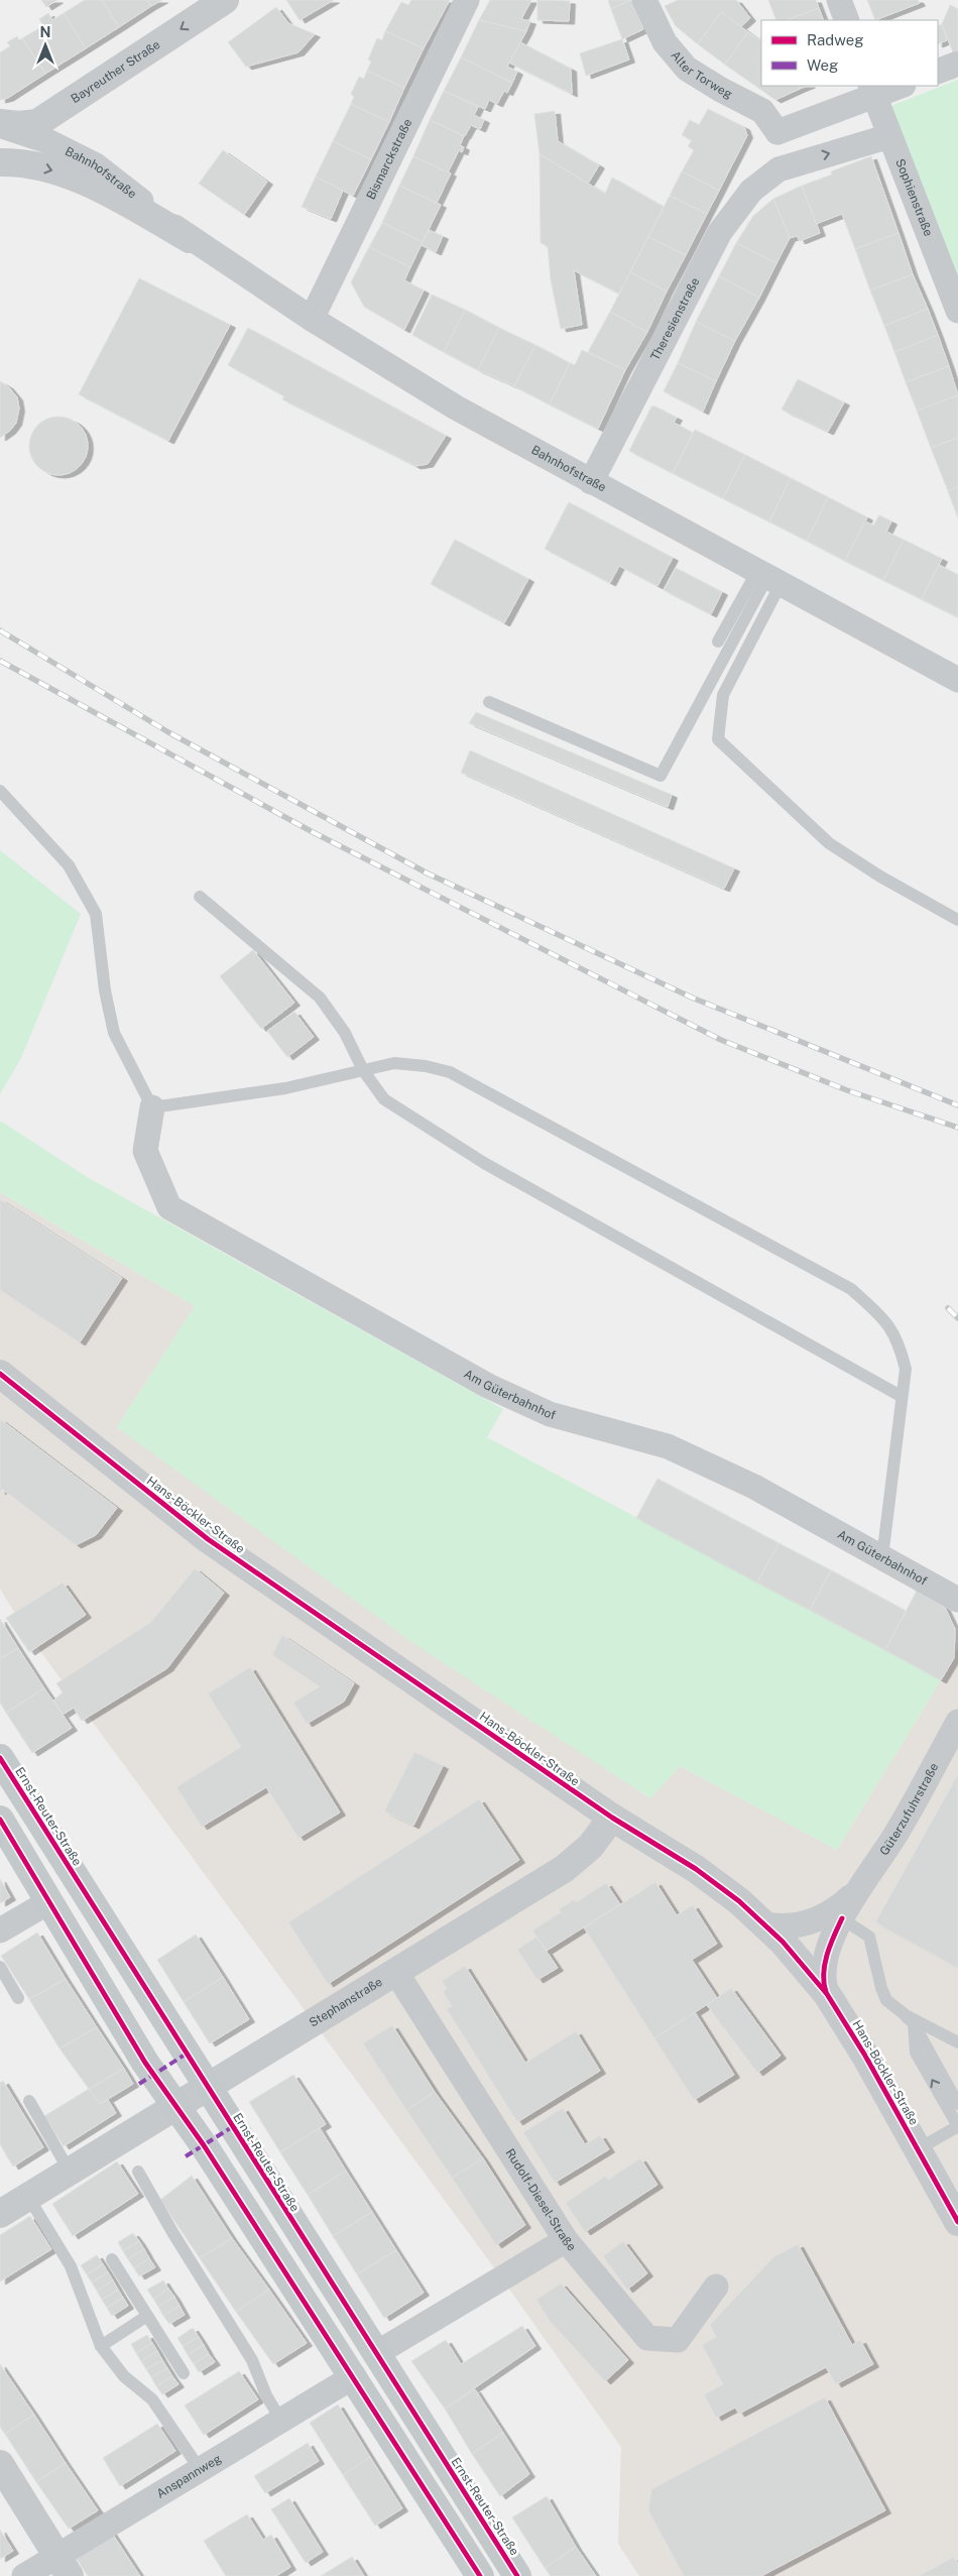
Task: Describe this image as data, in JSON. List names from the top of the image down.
{
  "streets": {
    "main road": [
      "Bayreuther Straße",
      "Bahnhofstraße",
      "Hans-Böckler-Straße",
      "Ernst-Reuter-Straße",
      "Stephanstraße"
    ],
    "street": [
      "Alter Torweg",
      "Bismarckstraße",
      "Sophienstraße",
      "Theresienstraße",
      "Am Güterbahnhof",
      "Güterzufuhrstraße",
      "Rudolf-Diesel-Straße",
      "Anspannweg"
    ]
  },
  "crossings": [
    ["Bayreuther Straße", "Bahnhofstraße"],
    ["Bismarckstraße", "Bahnhofstraße"],
    ["Bahnhofstraße", "Theresienstraße"],
    ["Sophienstraße", "Theresienstraße"],
    ["Hans-Böckler-Straße", "Güterzufuhrstraße"],
    ["Hans-Böckler-Straße", "Stephanstraße"],
    ["Ernst-Reuter-Straße", "Stephanstraße"],
    ["Stephanstraße", "Rudolf-Diesel-Straße"]
  ],
  "one_way": ["Bayreuther Straße"],
  "legend": ["Radweg", "Weg"],
  "north": "top"
}
